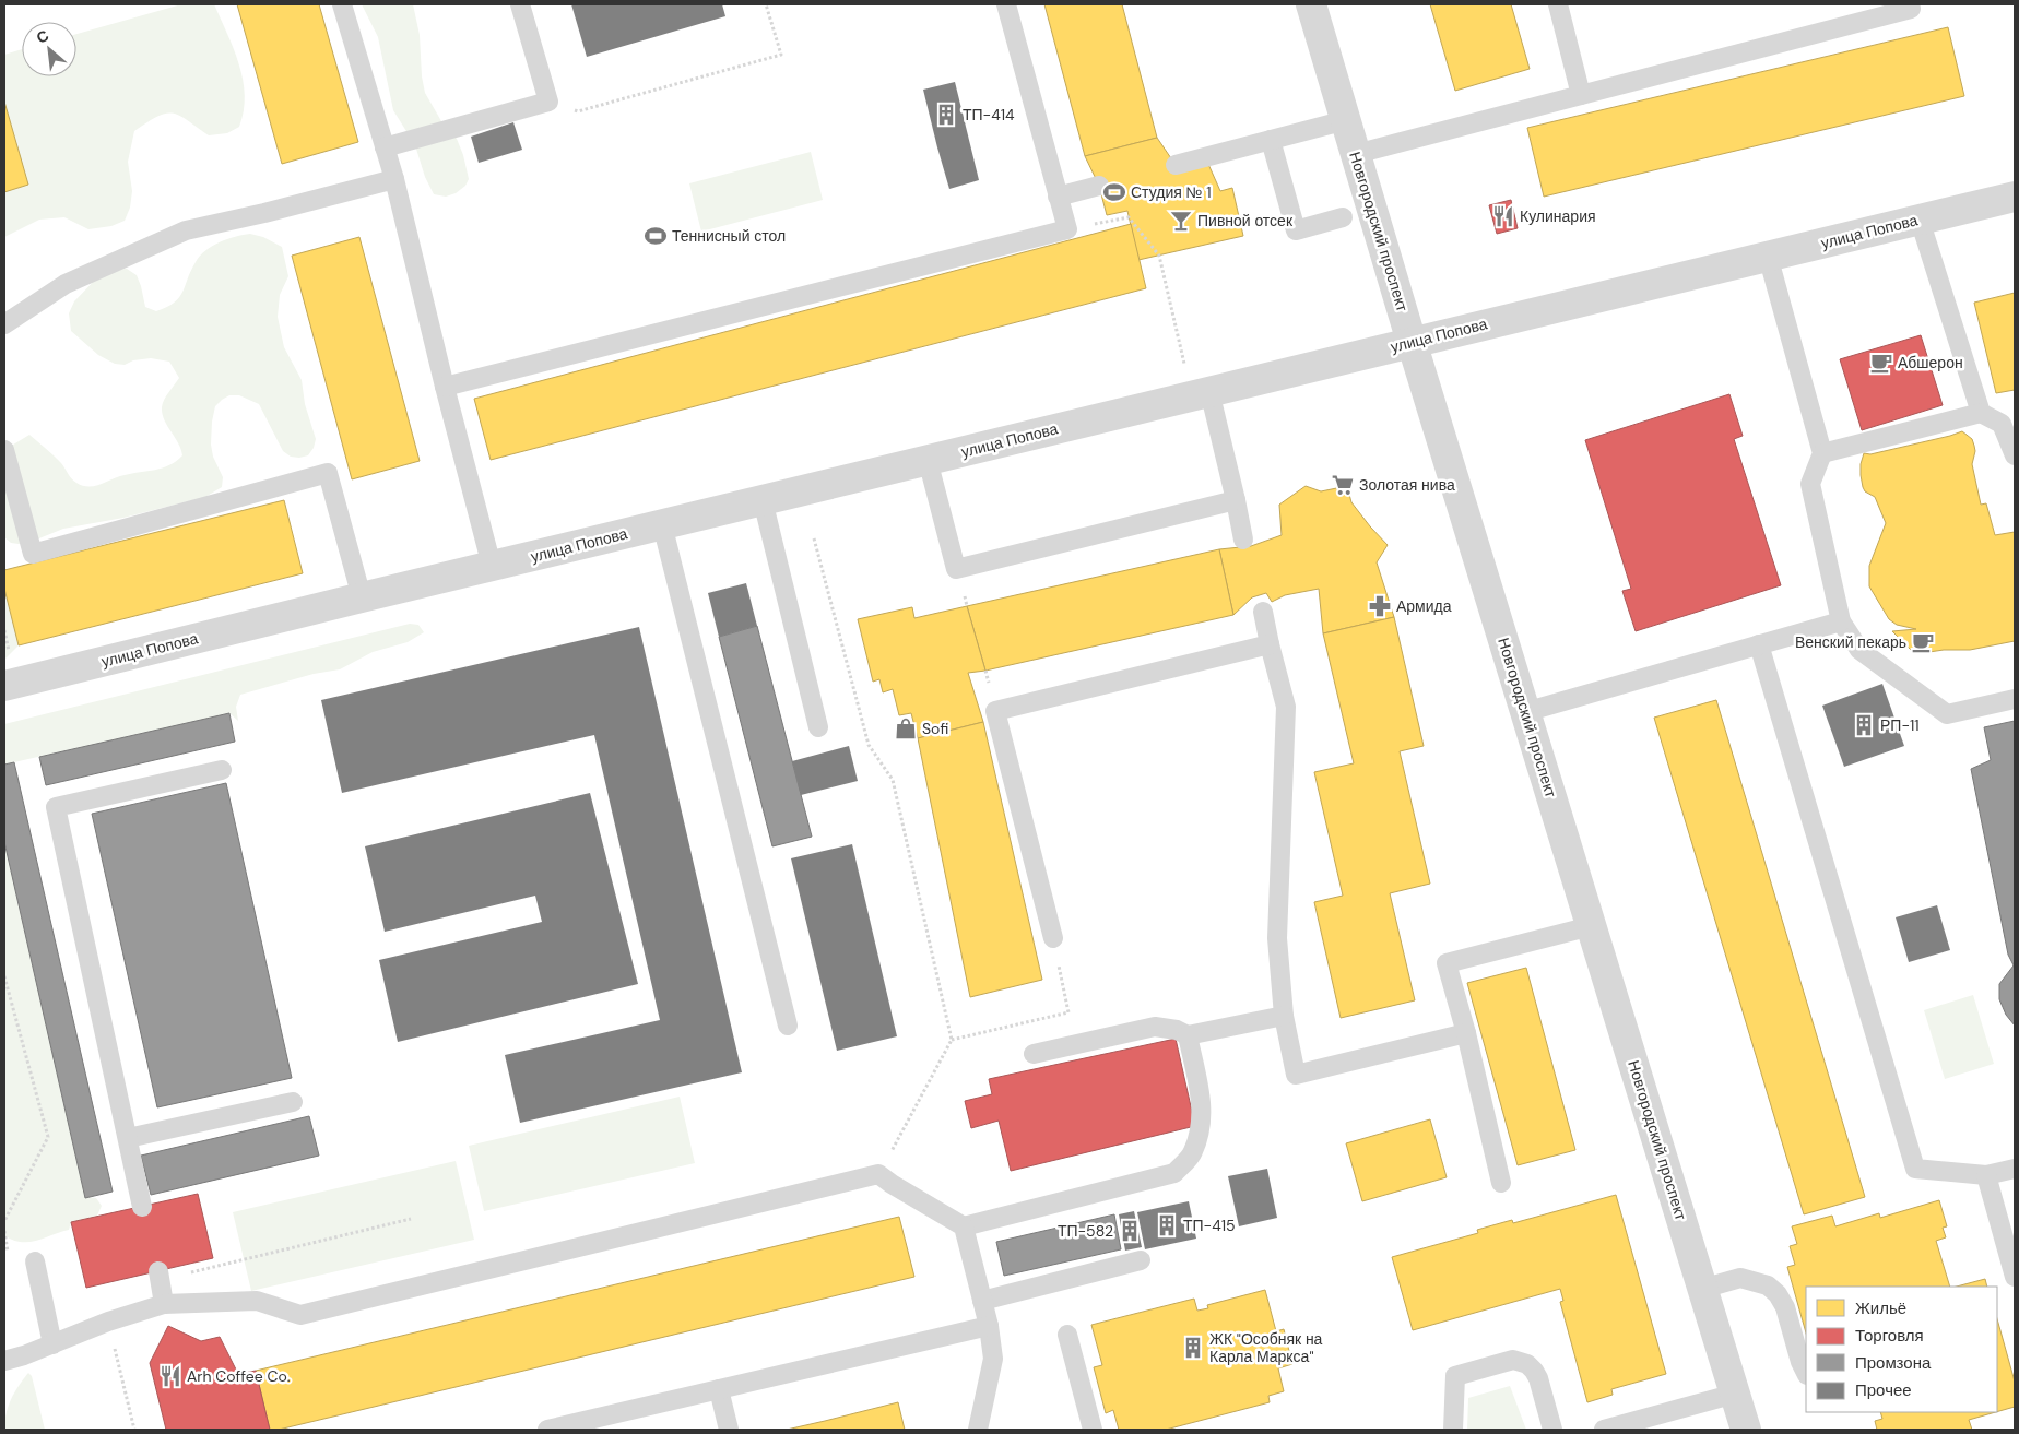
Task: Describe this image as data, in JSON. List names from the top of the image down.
{
  "streets": {
    "street": ["Новгородский проспект", "улица Попова"]
  },
  "crossings": [
    ["Новгородский проспект", "улица Попова"]
  ],
  "places": {
    "building": [
      "ТП-414",
      "РП-11",
      "ТП-415",
      "ТП-582",
      "ЖК \"Особняк на Карла Маркса\""
    ],
    "sports": ["Студия № 1", "Теннисный стол"],
    "restaurant": ["Кулинария", "Arh Coffee Co."],
    "bar": ["Пивной отсек"],
    "cafe": ["Абшерон", "Венский пекарь"],
    "supermarket": ["Золотая нива"],
    "pharmacy": ["Армида"],
    "shop": ["Sofi"]
  },
  "legend": [
    "Жильё",
    "Торговля",
    "Промзона",
    "Прочее"
  ],
  "north": "top left"
}
